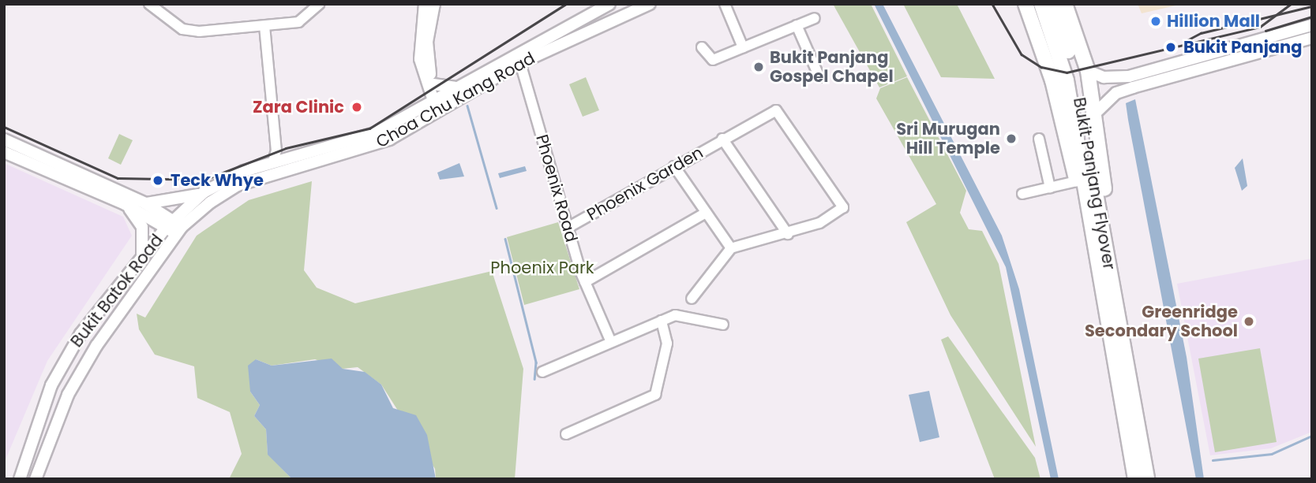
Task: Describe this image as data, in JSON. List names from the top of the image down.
{
  "streets": {
    "highway": ["Bukit Panjang Flyover"],
    "main road": ["Choa Chu Kang Road", "Bukit Batok Road"],
    "street": ["Phoenix Garden", "Phoenix Road"]
  },
  "crossings": [
    ["Choa Chu Kang Road", "Phoenix Road"],
    ["Choa Chu Kang Road", "Bukit Batok Road"],
    ["Phoenix Garden", "Phoenix Road"]
  ],
  "parks": ["Phoenix Park"],
  "places": [
    "Hillion Mall",
    "Bukit Panjang",
    "Bukit Panjang Gospel Chapel",
    "Zara Clinic",
    "Sri Murugan Hill Temple",
    "Teck Whye",
    "Greenridge Secondary School"
  ]
}
